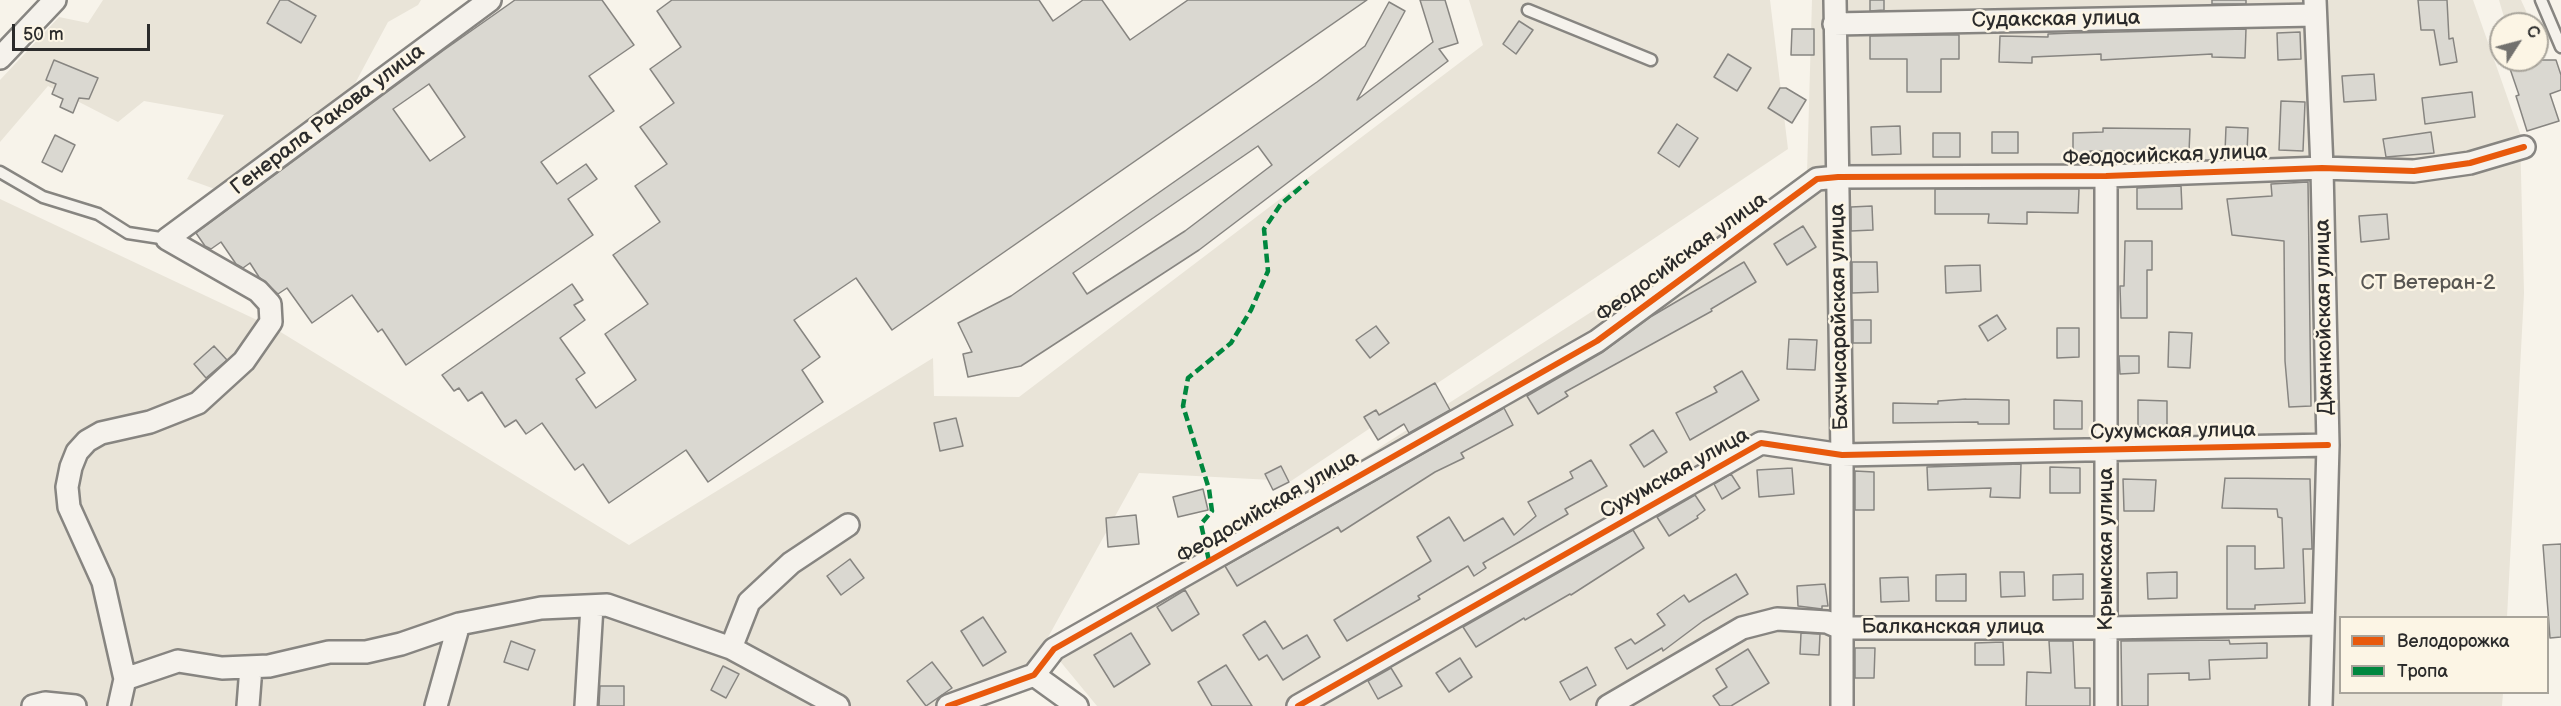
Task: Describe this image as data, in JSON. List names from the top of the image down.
{
  "streets": {
    "street": [
      "Судакская улица",
      "Генерала Ракова улица",
      "Феодосийская улица",
      "Бахчисарайская улица",
      "Джанкойская улица",
      "Сухумская улица",
      "Крымская улица",
      "Балканская улица"
    ]
  },
  "crossings": [
    ["Судакская улица", "Бахчисарайская улица"],
    ["Судакская улица", "Джанкойская улица"],
    ["Феодосийская улица", "Бахчисарайская улица"],
    ["Феодосийская улица", "Джанкойская улица"],
    ["Феодосийская улица", "Крымская улица"],
    ["Бахчисарайская улица", "Сухумская улица"],
    ["Бахчисарайская улица", "Балканская улица"],
    ["Джанкойская улица", "Сухумская улица"],
    ["Джанкойская улица", "Балканская улица"],
    ["Сухумская улица", "Крымская улица"],
    ["Крымская улица", "Балканская улица"]
  ],
  "parks": ["СТ Ветеран-2"],
  "legend": ["Велодорожка", "Тропа"],
  "scale_bar": "50 m",
  "north": "top right"
}
